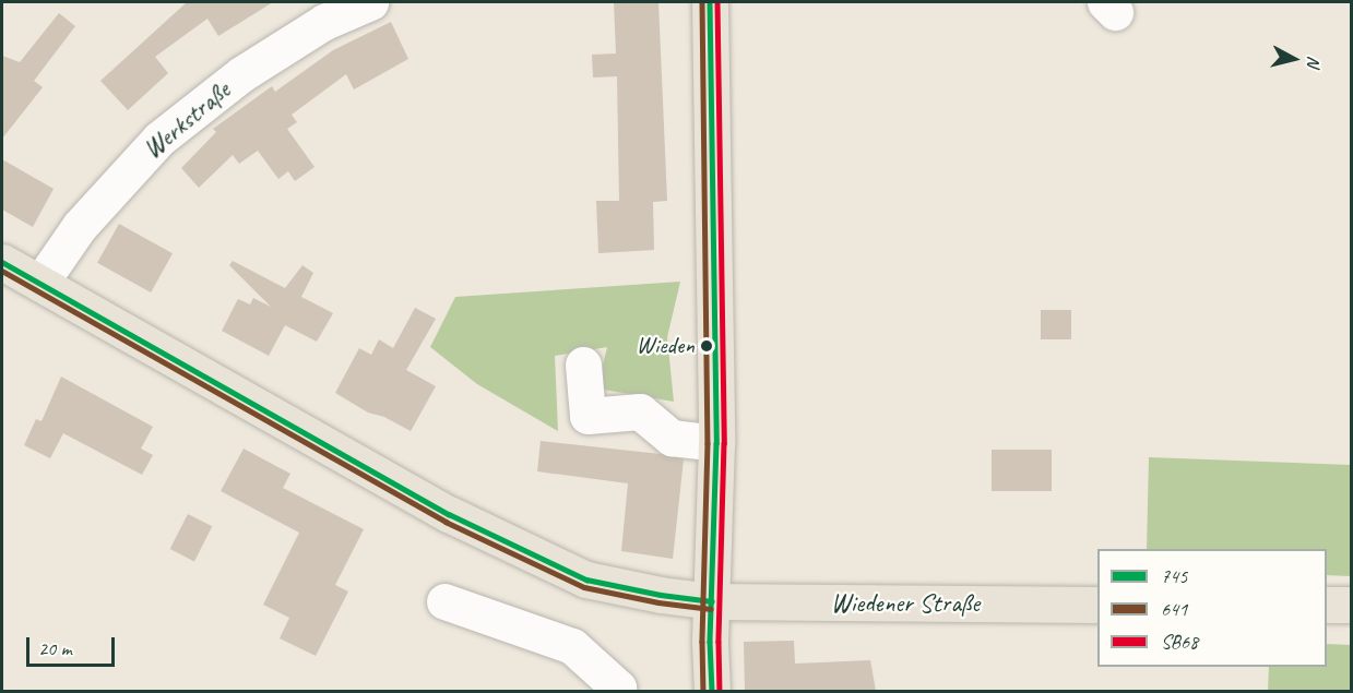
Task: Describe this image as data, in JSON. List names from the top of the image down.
{
  "streets": {
    "main road": ["Wiedener Straße"],
    "street": ["Werkstraße"]
  },
  "crossings": [
    ["Werkstraße", "Wiedener Straße"]
  ],
  "places": ["Wieden"],
  "lines": ["transit line 745", "transit line 641", "transit line SB68"],
  "legend": ["745", "641", "SB68"],
  "scale_bar": "20 m",
  "north": "right"
}
